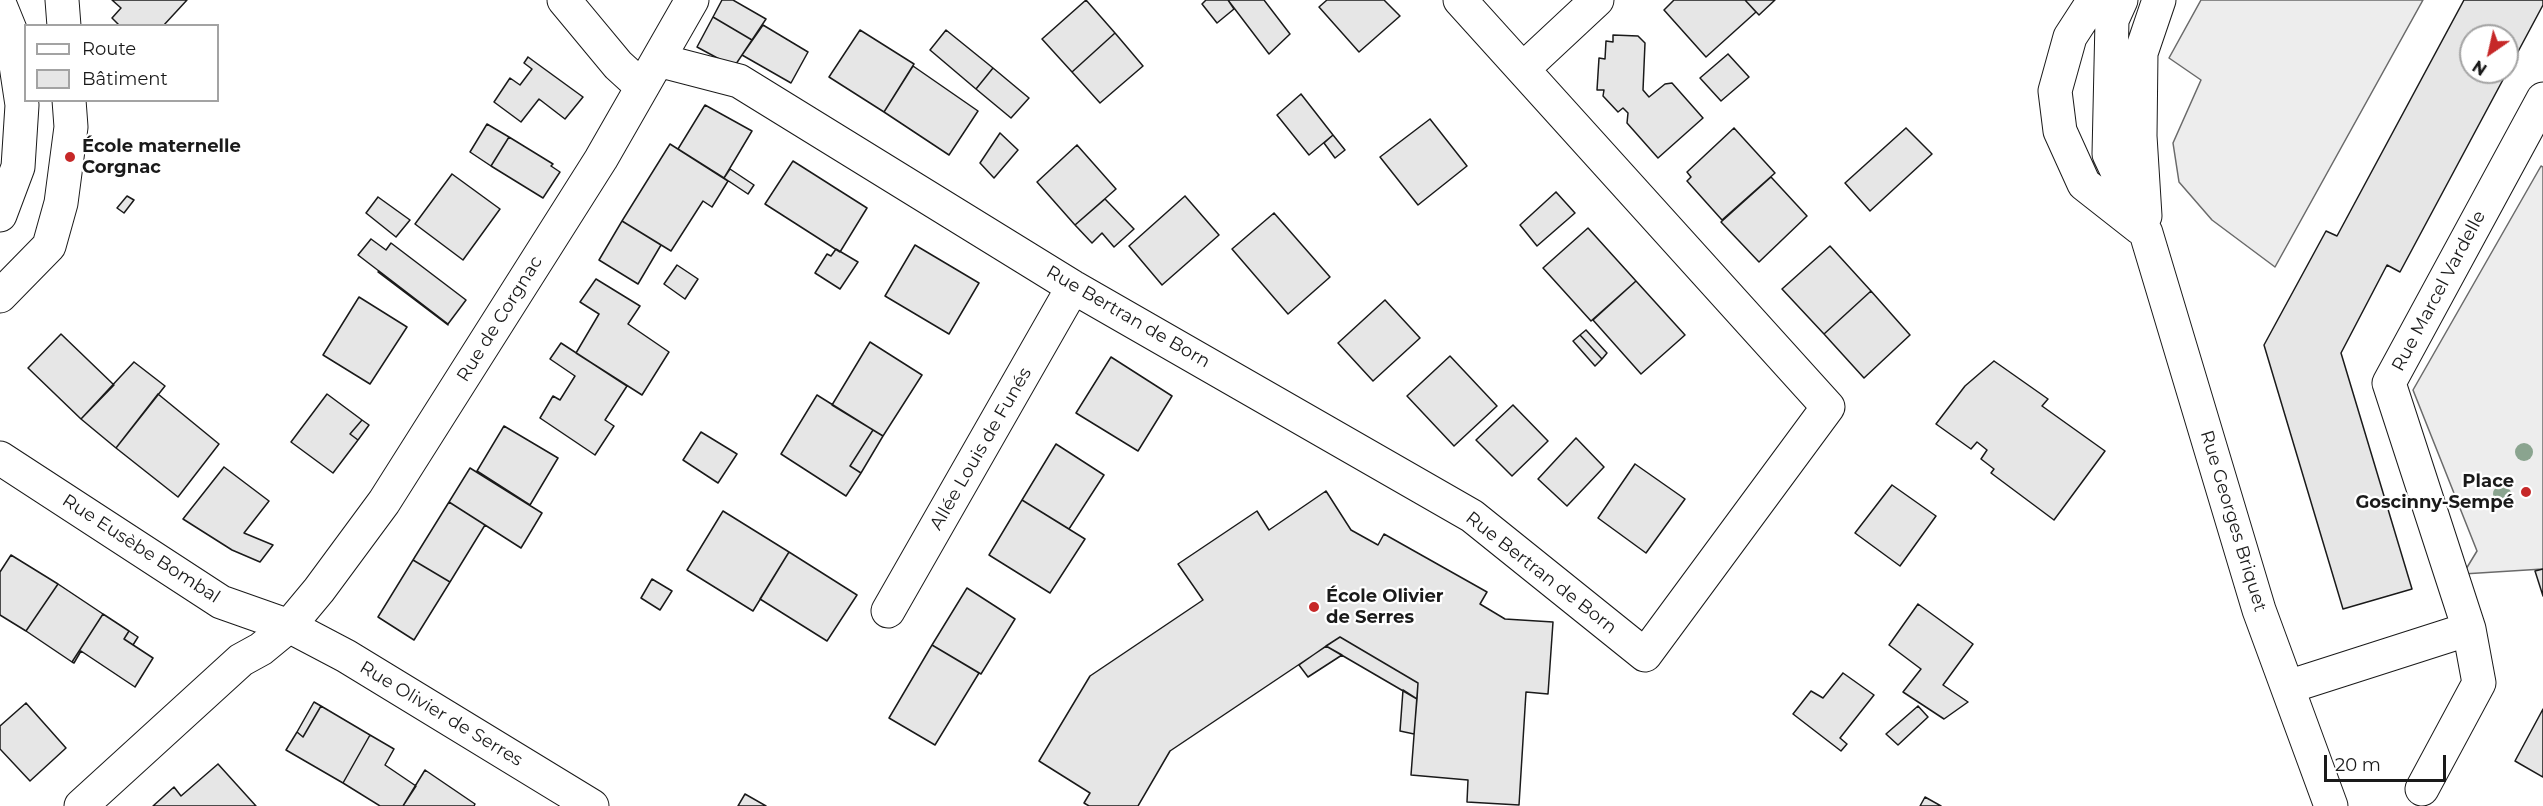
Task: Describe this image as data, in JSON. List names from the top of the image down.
{
  "streets": {
    "street": [
      "Rue Marcel Vardelle",
      "Rue Bertran de Born",
      "Rue de Corgnac",
      "Allée Louis de Funés",
      "Rue Georges Briquet",
      "Rue Eusèbe Bombal",
      "Rue Olivier de Serres"
    ]
  },
  "crossings": [
    ["Rue Bertran de Born", "Rue de Corgnac"],
    ["Rue Bertran de Born", "Allée Louis de Funés"],
    ["Rue de Corgnac", "Rue Eusèbe Bombal"],
    ["Rue de Corgnac", "Rue Olivier de Serres"],
    ["Rue Eusèbe Bombal", "Rue Olivier de Serres"]
  ],
  "places": ["École maternelle Corgnac", "Place Goscinny-Sempé", "École Olivier de Serres"],
  "legend": ["Route", "Bâtiment"],
  "scale_bar": "20 m",
  "north": "bottom left"
}
